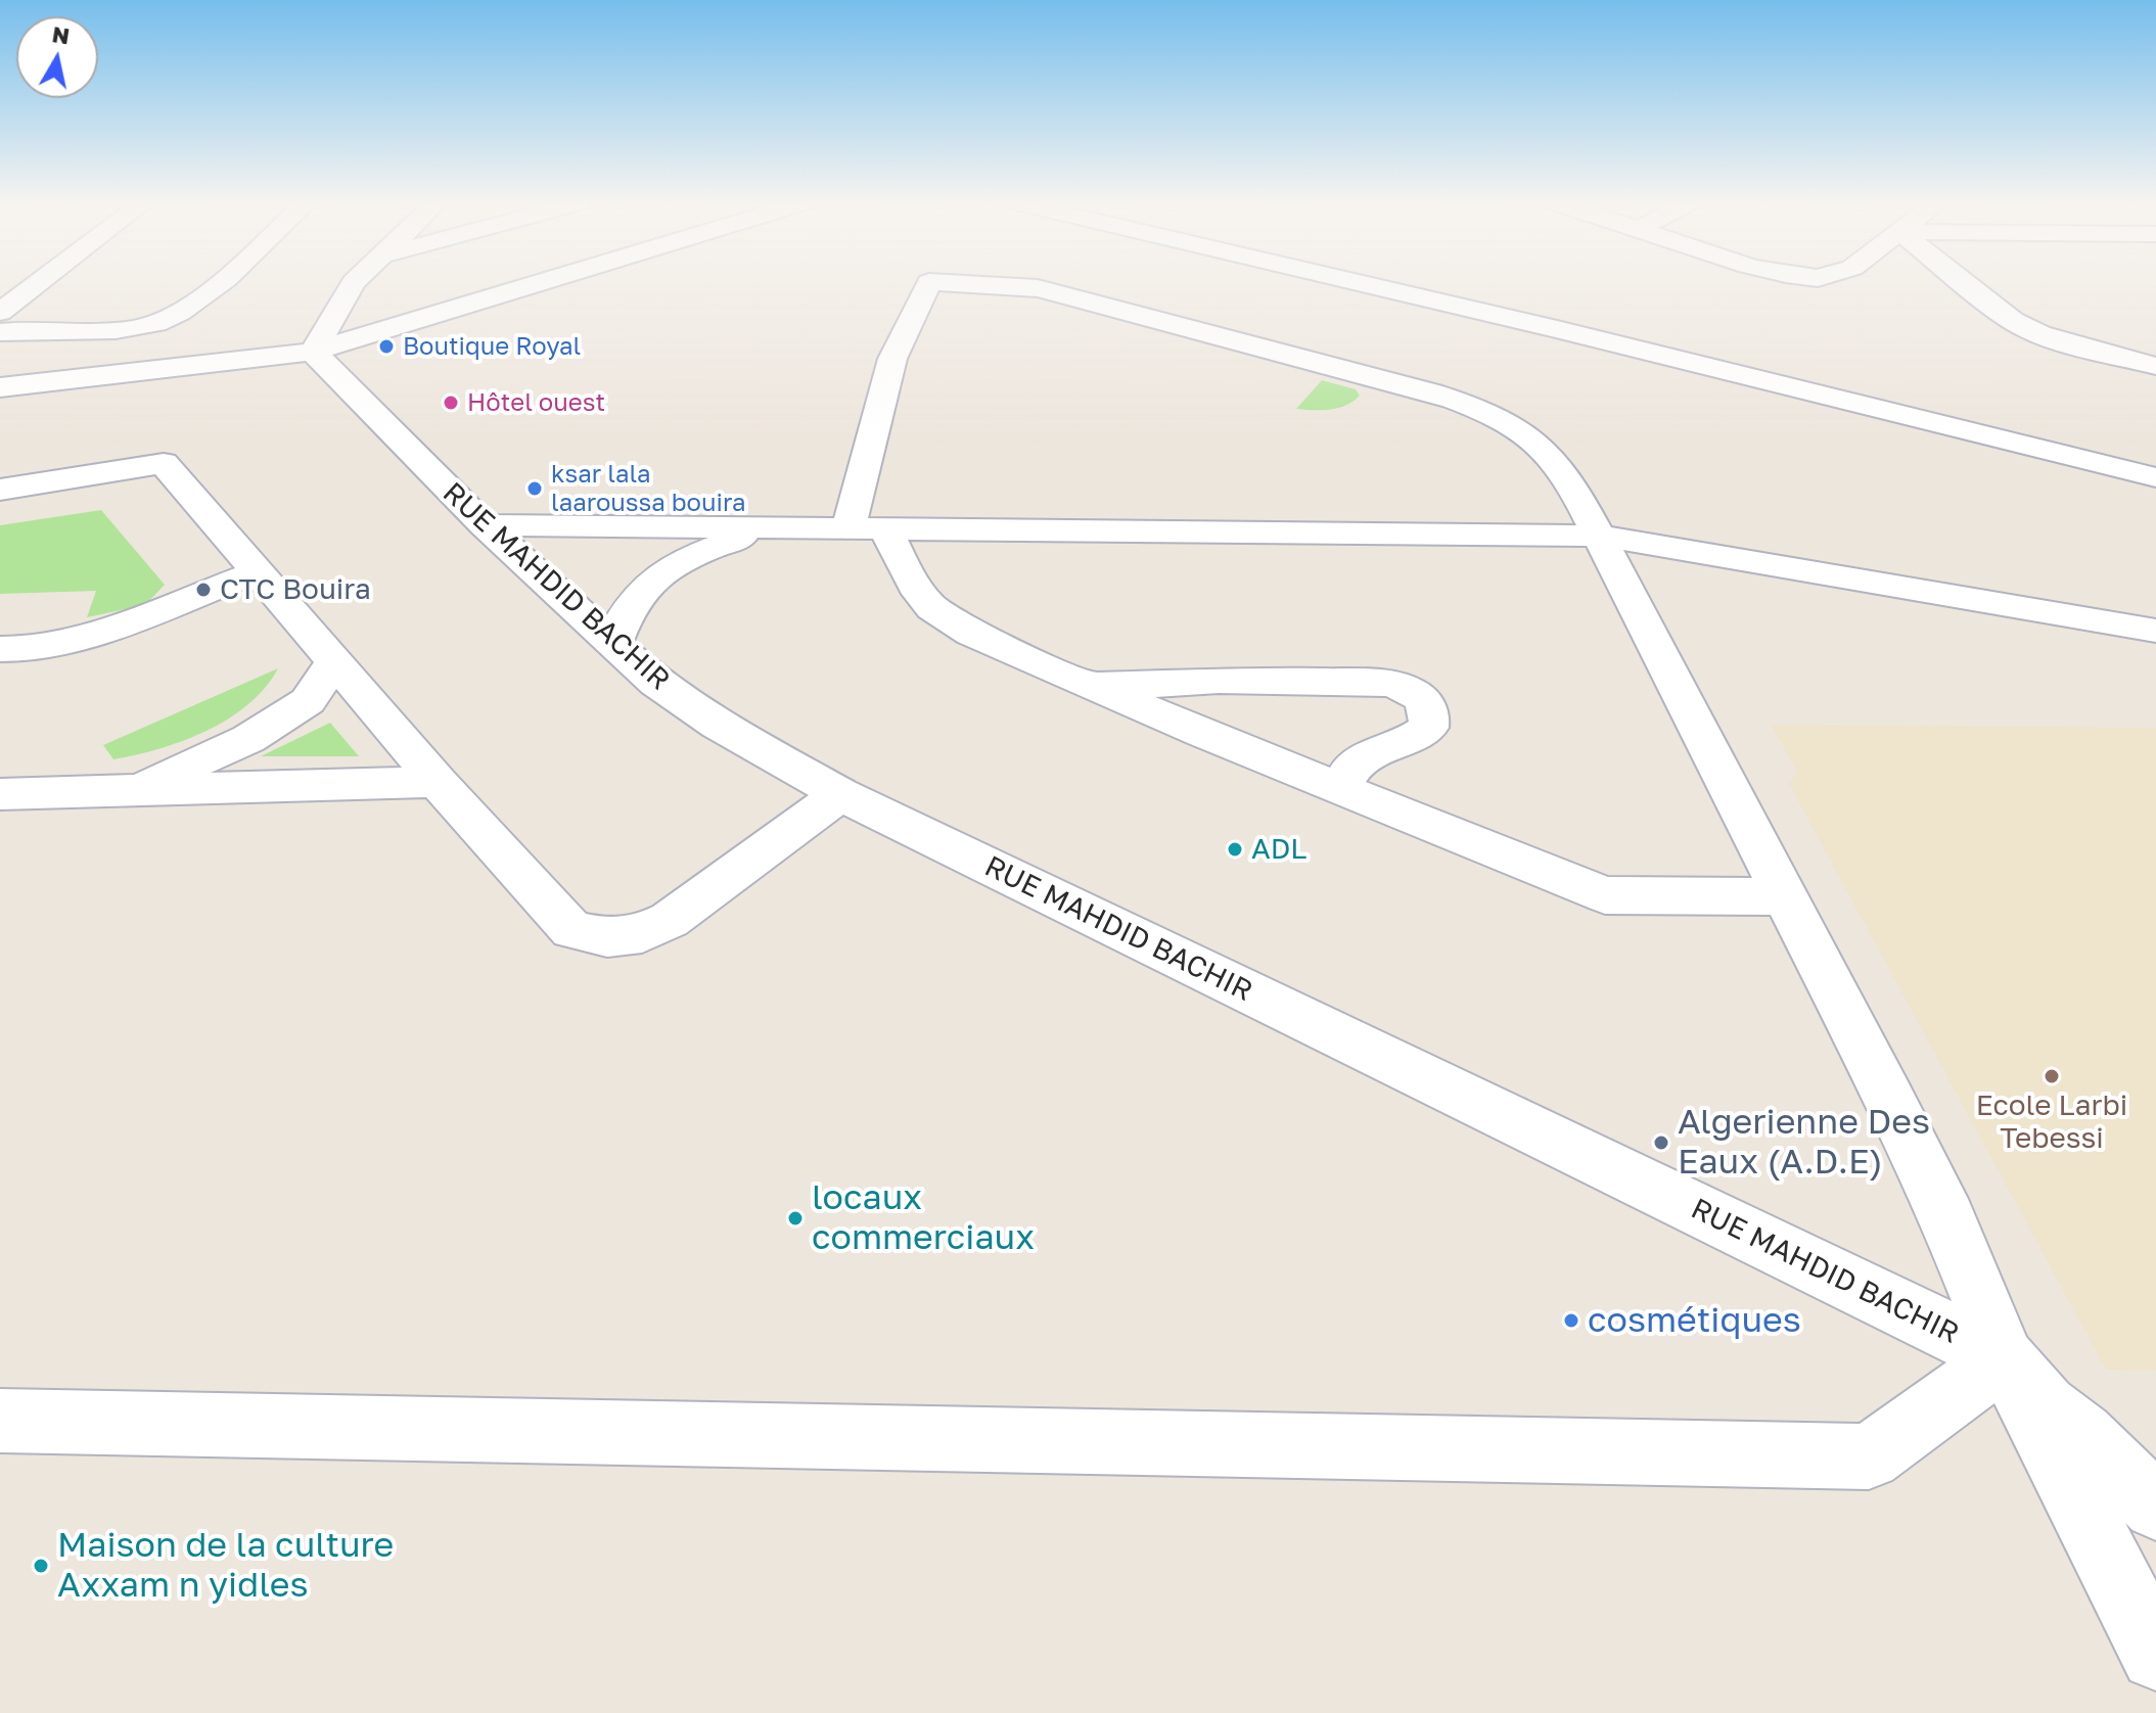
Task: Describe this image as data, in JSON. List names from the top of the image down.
{
  "streets": {
    "street": ["RUE MAHDID BACHIR"]
  },
  "places": [
    "Boutique Royal",
    "Hôtel ouest",
    "ksar lala laaroussa bouira",
    "CTC Bouira",
    "ADL",
    "Ecole Larbi Tebessi",
    "Algerienne Des Eaux (A.D.E)",
    "locaux commerciaux",
    "cosmétiques",
    "Maison de la culture Axxam n yidles"
  ],
  "north": "top"
}
